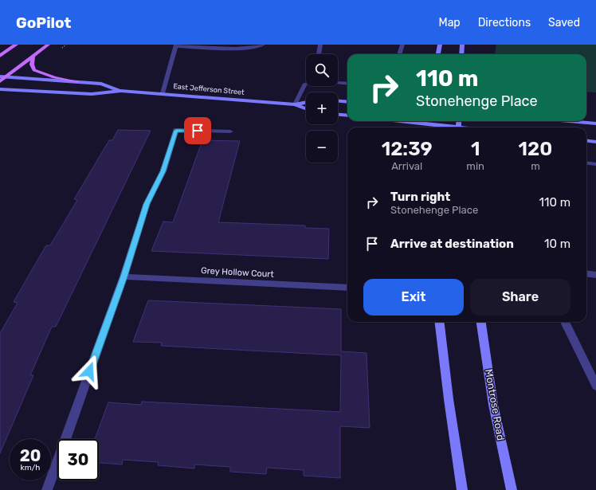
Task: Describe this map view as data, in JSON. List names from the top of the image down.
{
  "streets": {
    "street": ["East Jefferson Street", "Grey Hollow Court", "Montrose Road"]
  },
  "page": {
    "header": "GoPilot",
    "nav": ["Map", "Directions", "Saved"],
    "map_buttons": ["+", "−"],
    "turn": ["110 m", "Stonehenge Place"],
    "eta": [
      "12:39",
      "Arrival",
      "1",
      "min",
      "120",
      "m"
    ],
    "list": [
      {
        "name": "Turn right",
        "note": "Stonehenge Place",
        "value": "110 m"
      },
      {
        "name": "Arrive at destination",
        "value": "10 m"
      }
    ],
    "buttons": ["Exit", "Share"],
    "speed": "20 km/h",
    "limit": "30"
  }
}
